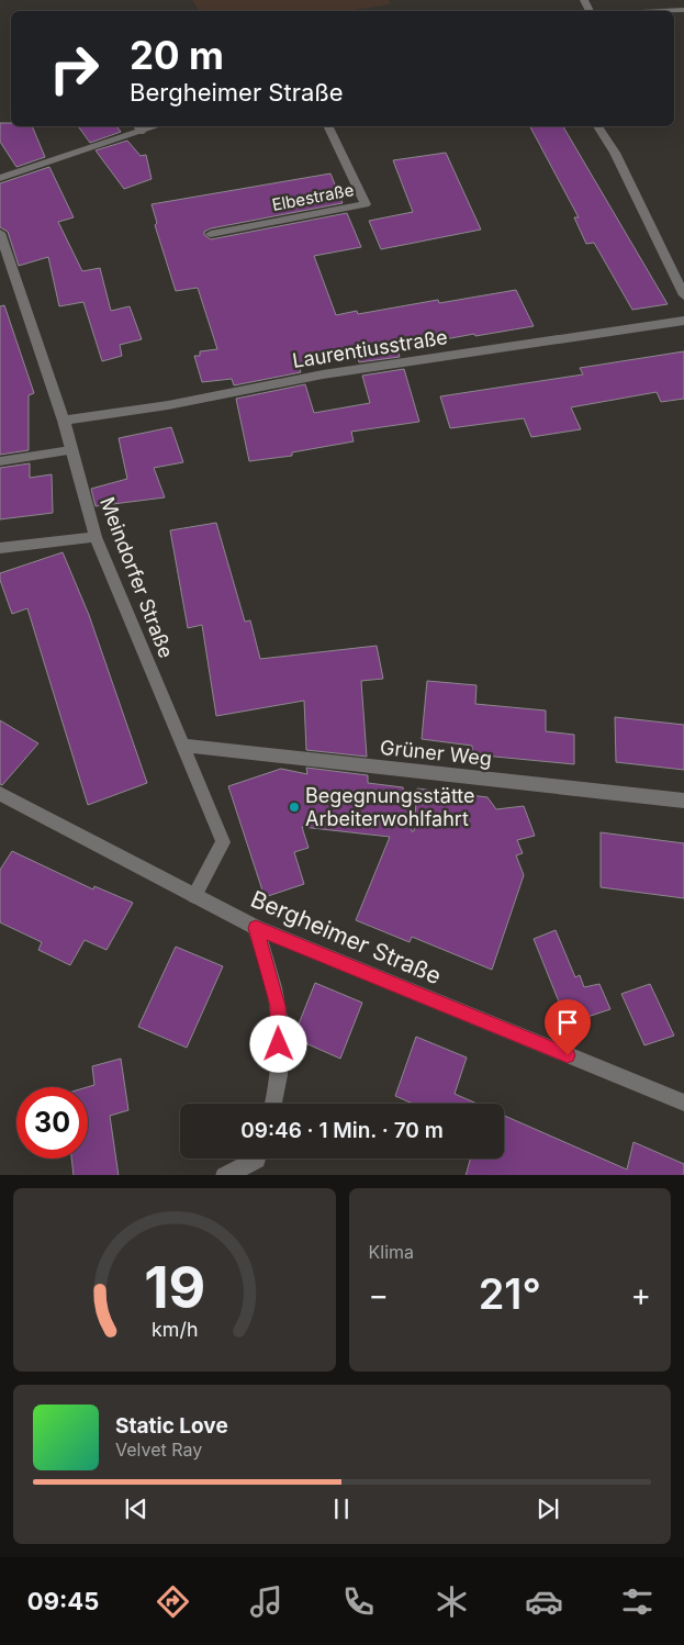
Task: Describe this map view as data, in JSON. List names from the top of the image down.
{
  "streets": {
    "street": [
      "Elbestraße",
      "Laurentiusstraße",
      "Meindorfer Straße",
      "Grüner Weg",
      "Bergheimer Straße"
    ]
  },
  "crossings": [
    ["Laurentiusstraße", "Meindorfer Straße"],
    ["Meindorfer Straße", "Grüner Weg"],
    ["Meindorfer Straße", "Bergheimer Straße"]
  ],
  "places": ["Begegnungsstätte Arbeiterwohlfahrt"],
  "page": {
    "turn": ["20 m", "Bergheimer Straße"],
    "limit": "30",
    "trip": "09:46 · 1 Min. · 70 m",
    "tile": "Klima",
    "heat": ["−", "21°", "+"],
    "song": ["Static Love", "Velvet Ray"],
    "tabs": "09:45",
    "gauge": ["19", "km/h"]
  }
}
